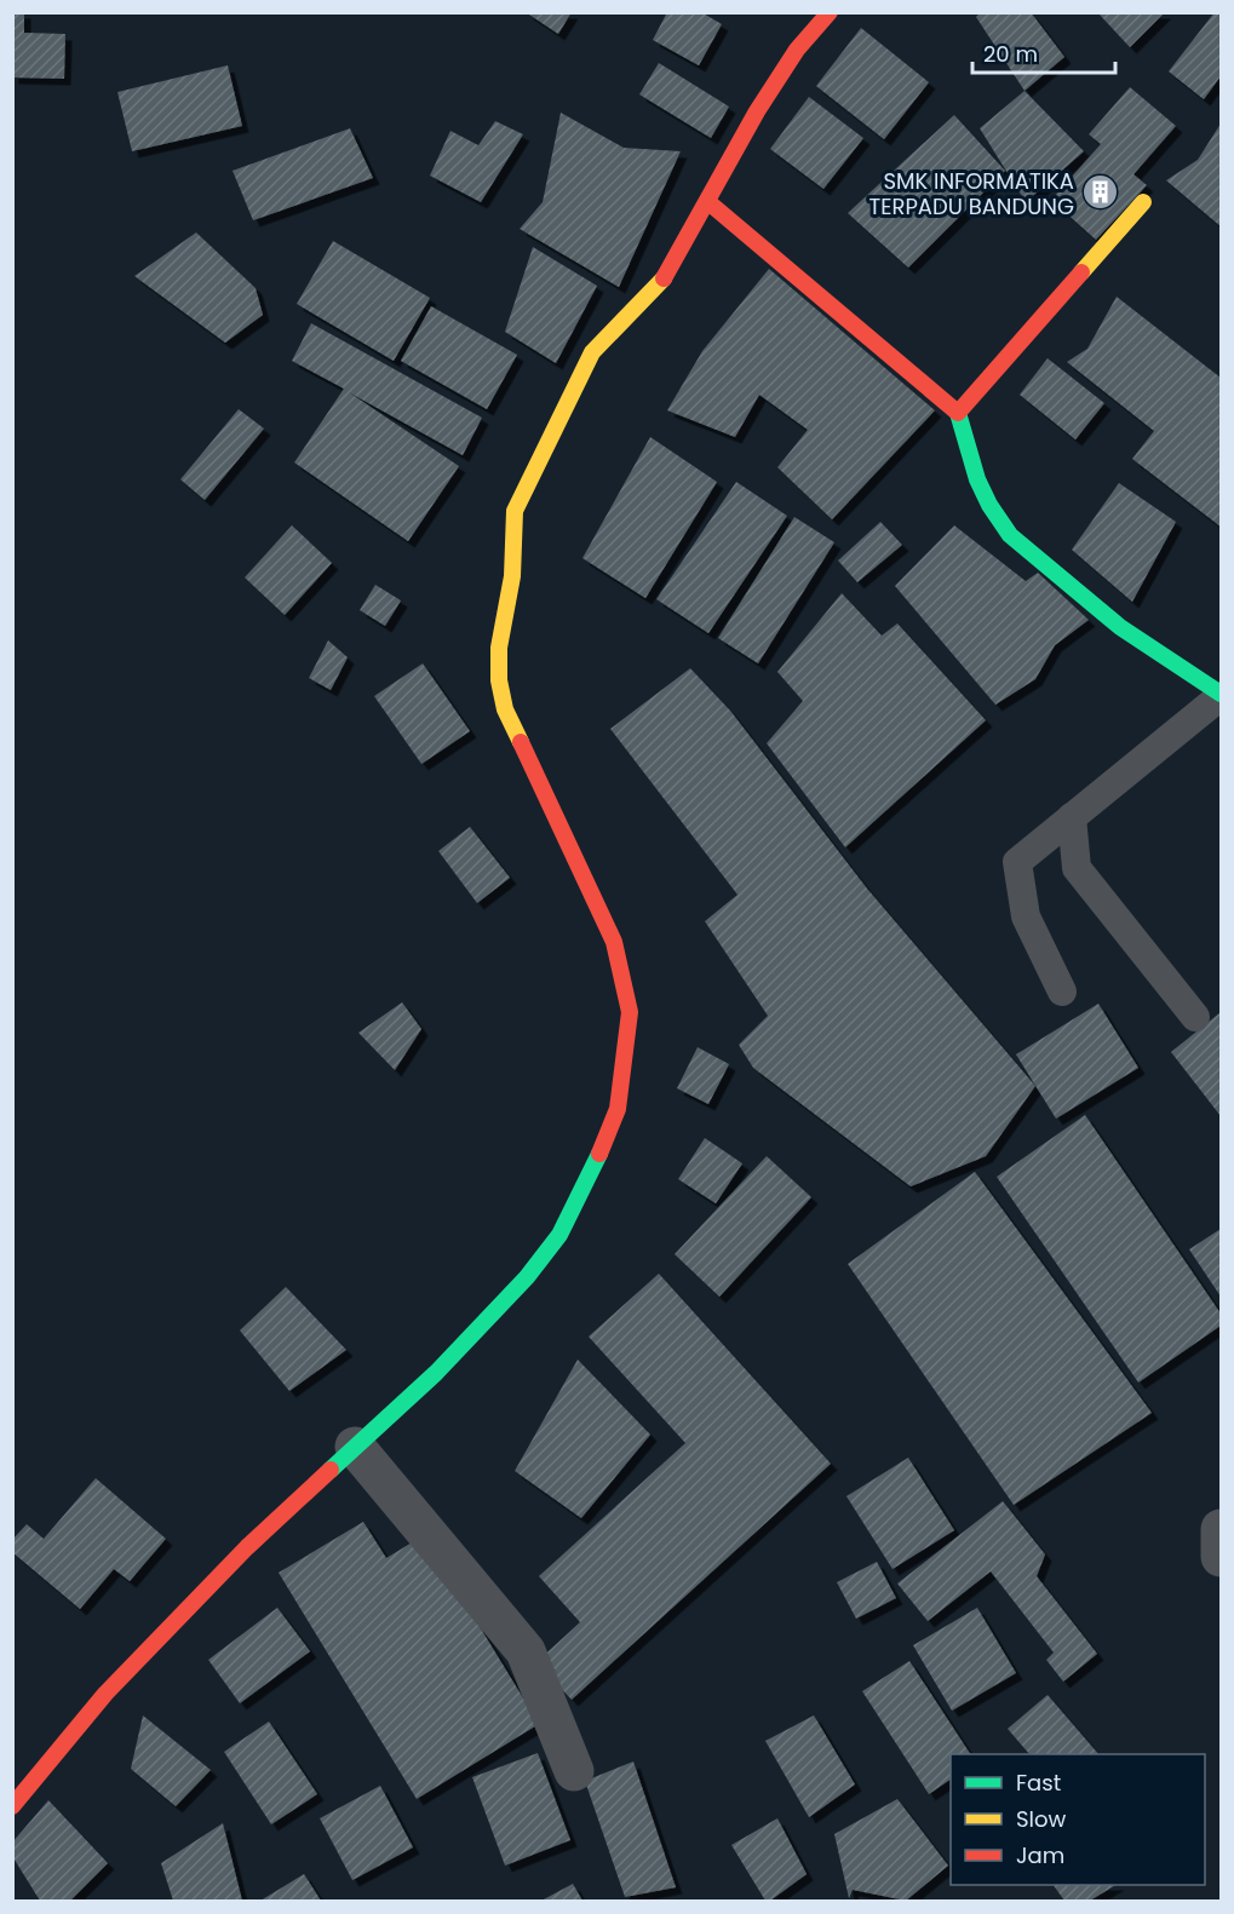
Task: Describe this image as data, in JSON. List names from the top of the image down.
{
  "places": {
    "building": ["SMK INFORMATIKA TERPADU BANDUNG"]
  },
  "legend": ["Fast", "Slow", "Jam"],
  "scale_bar": "20 m"
}
